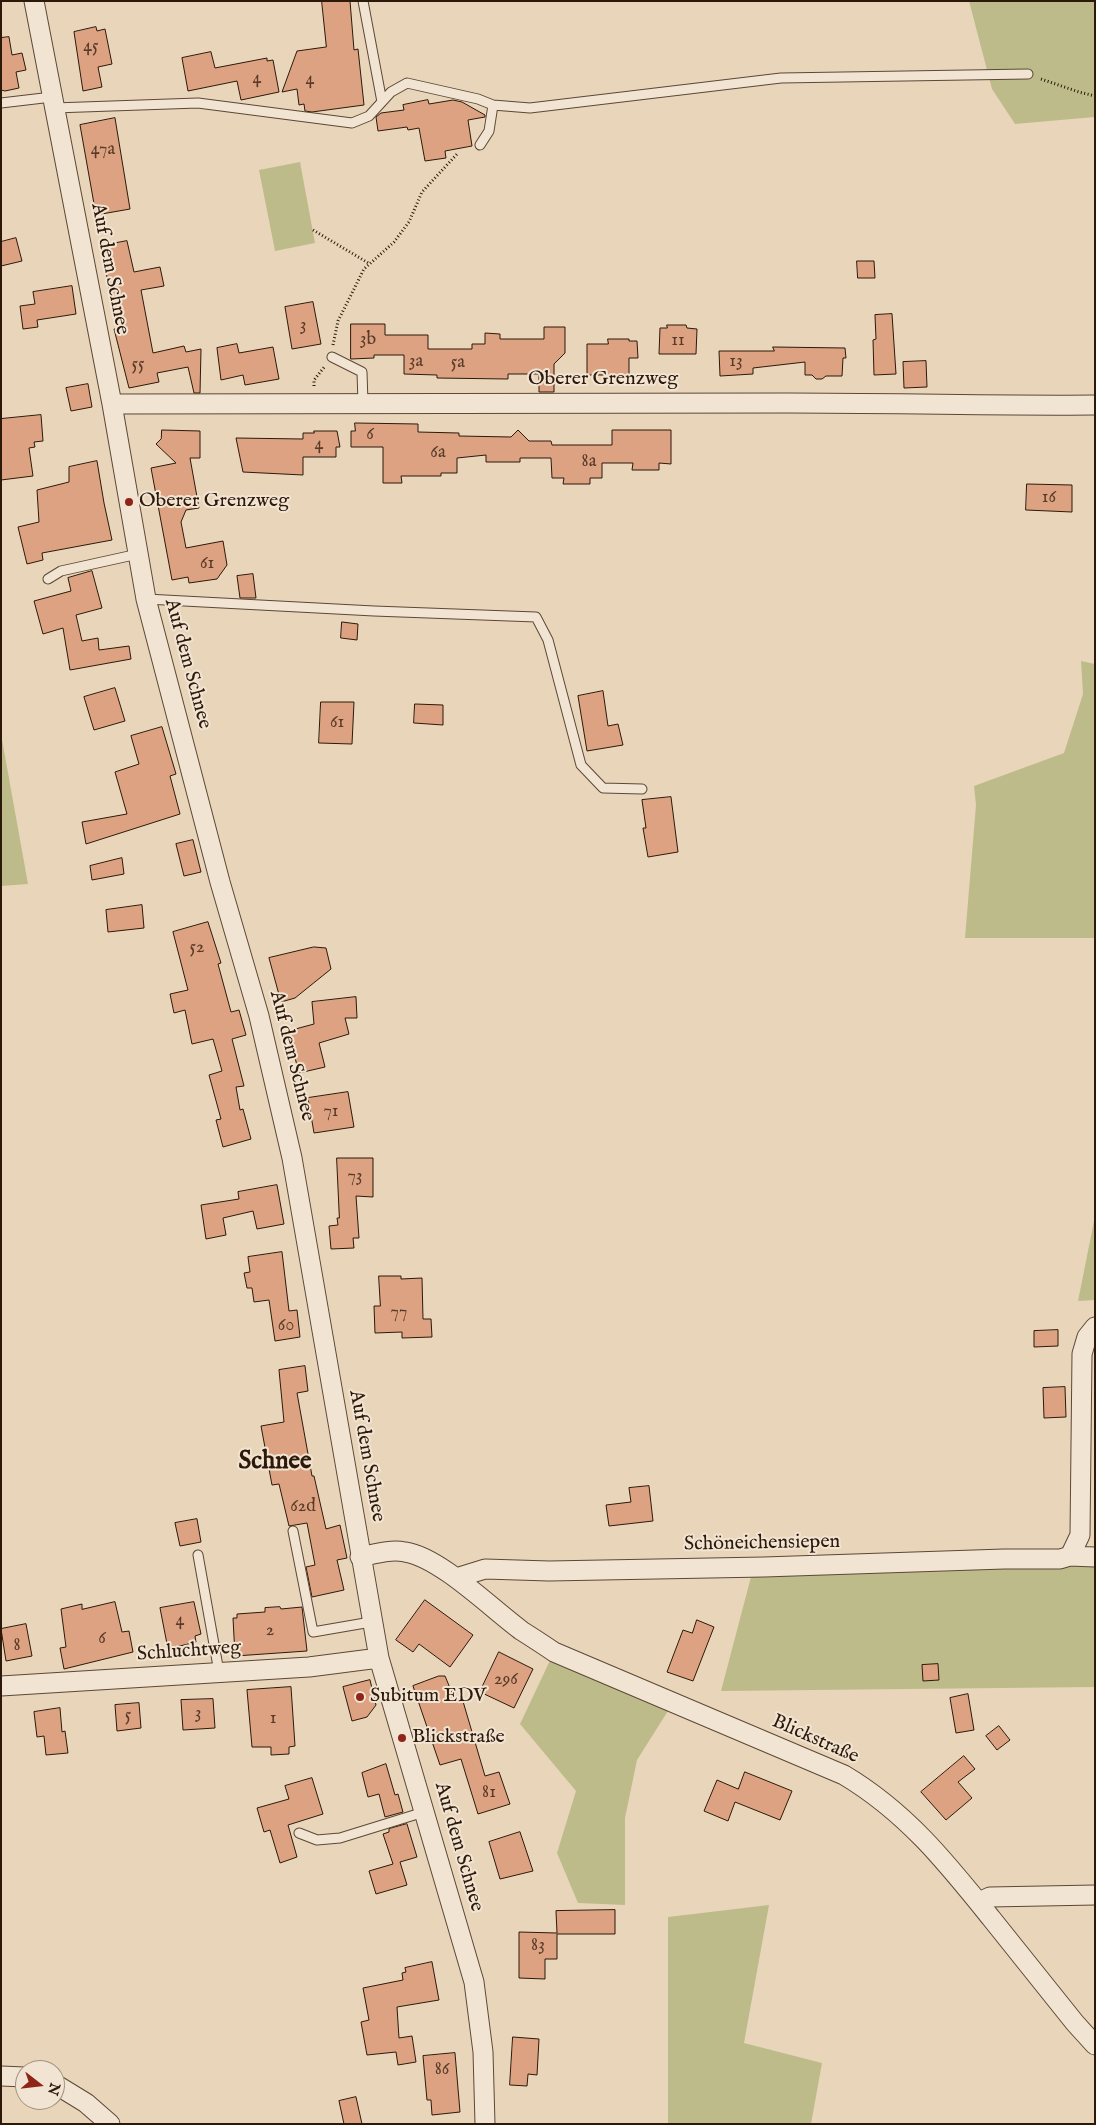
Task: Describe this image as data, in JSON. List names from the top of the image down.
{
  "streets": {
    "street": [
      "Auf dem Schnee",
      "Oberer Grenzweg",
      "Schöneichensiepen",
      "Schluchtweg",
      "Blickstraße"
    ]
  },
  "crossings": [
    ["Auf dem Schnee", "Oberer Grenzweg"],
    ["Auf dem Schnee", "Schluchtweg"],
    ["Auf dem Schnee", "Blickstraße"],
    ["Schöneichensiepen", "Blickstraße"]
  ],
  "districts": ["Schnee"],
  "places": ["Oberer Grenzweg", "Subitum EDV", "Blickstraße"],
  "house_numbers": [
    "45",
    "4",
    "4",
    "47a",
    "3",
    "3b",
    "11",
    "3a",
    "13",
    "5a",
    "55",
    "6",
    "4",
    "6a",
    "8a",
    "16",
    "61",
    "61",
    "52",
    "71",
    "73",
    "77",
    "60",
    "62d",
    "4",
    "2",
    "6",
    "8",
    "296",
    "3",
    "5",
    "1",
    "81",
    "83",
    "86"
  ],
  "north": "right"
}
